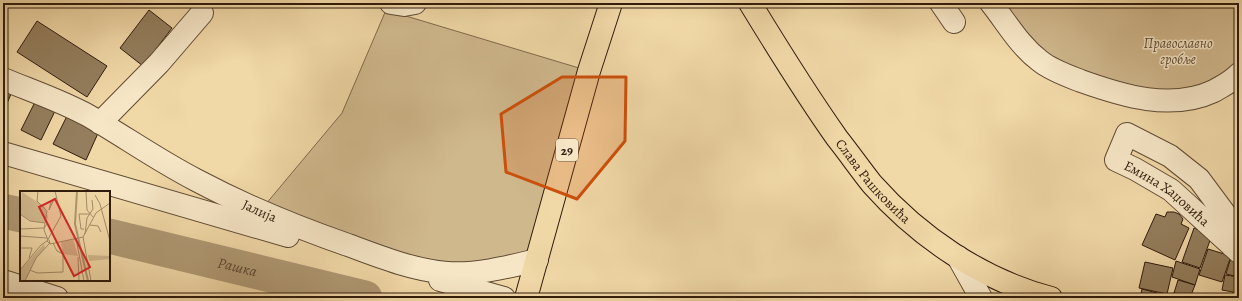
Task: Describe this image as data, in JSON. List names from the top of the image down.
{
  "streets": {
    "main road": ["29", "Слава Рашковића"],
    "street": ["Емина Хаџовића", "Јалија"]
  },
  "crossings": [
    ["29", "Јалија"]
  ],
  "water": ["Рашка"],
  "parks": ["Православно гробље"]
}
